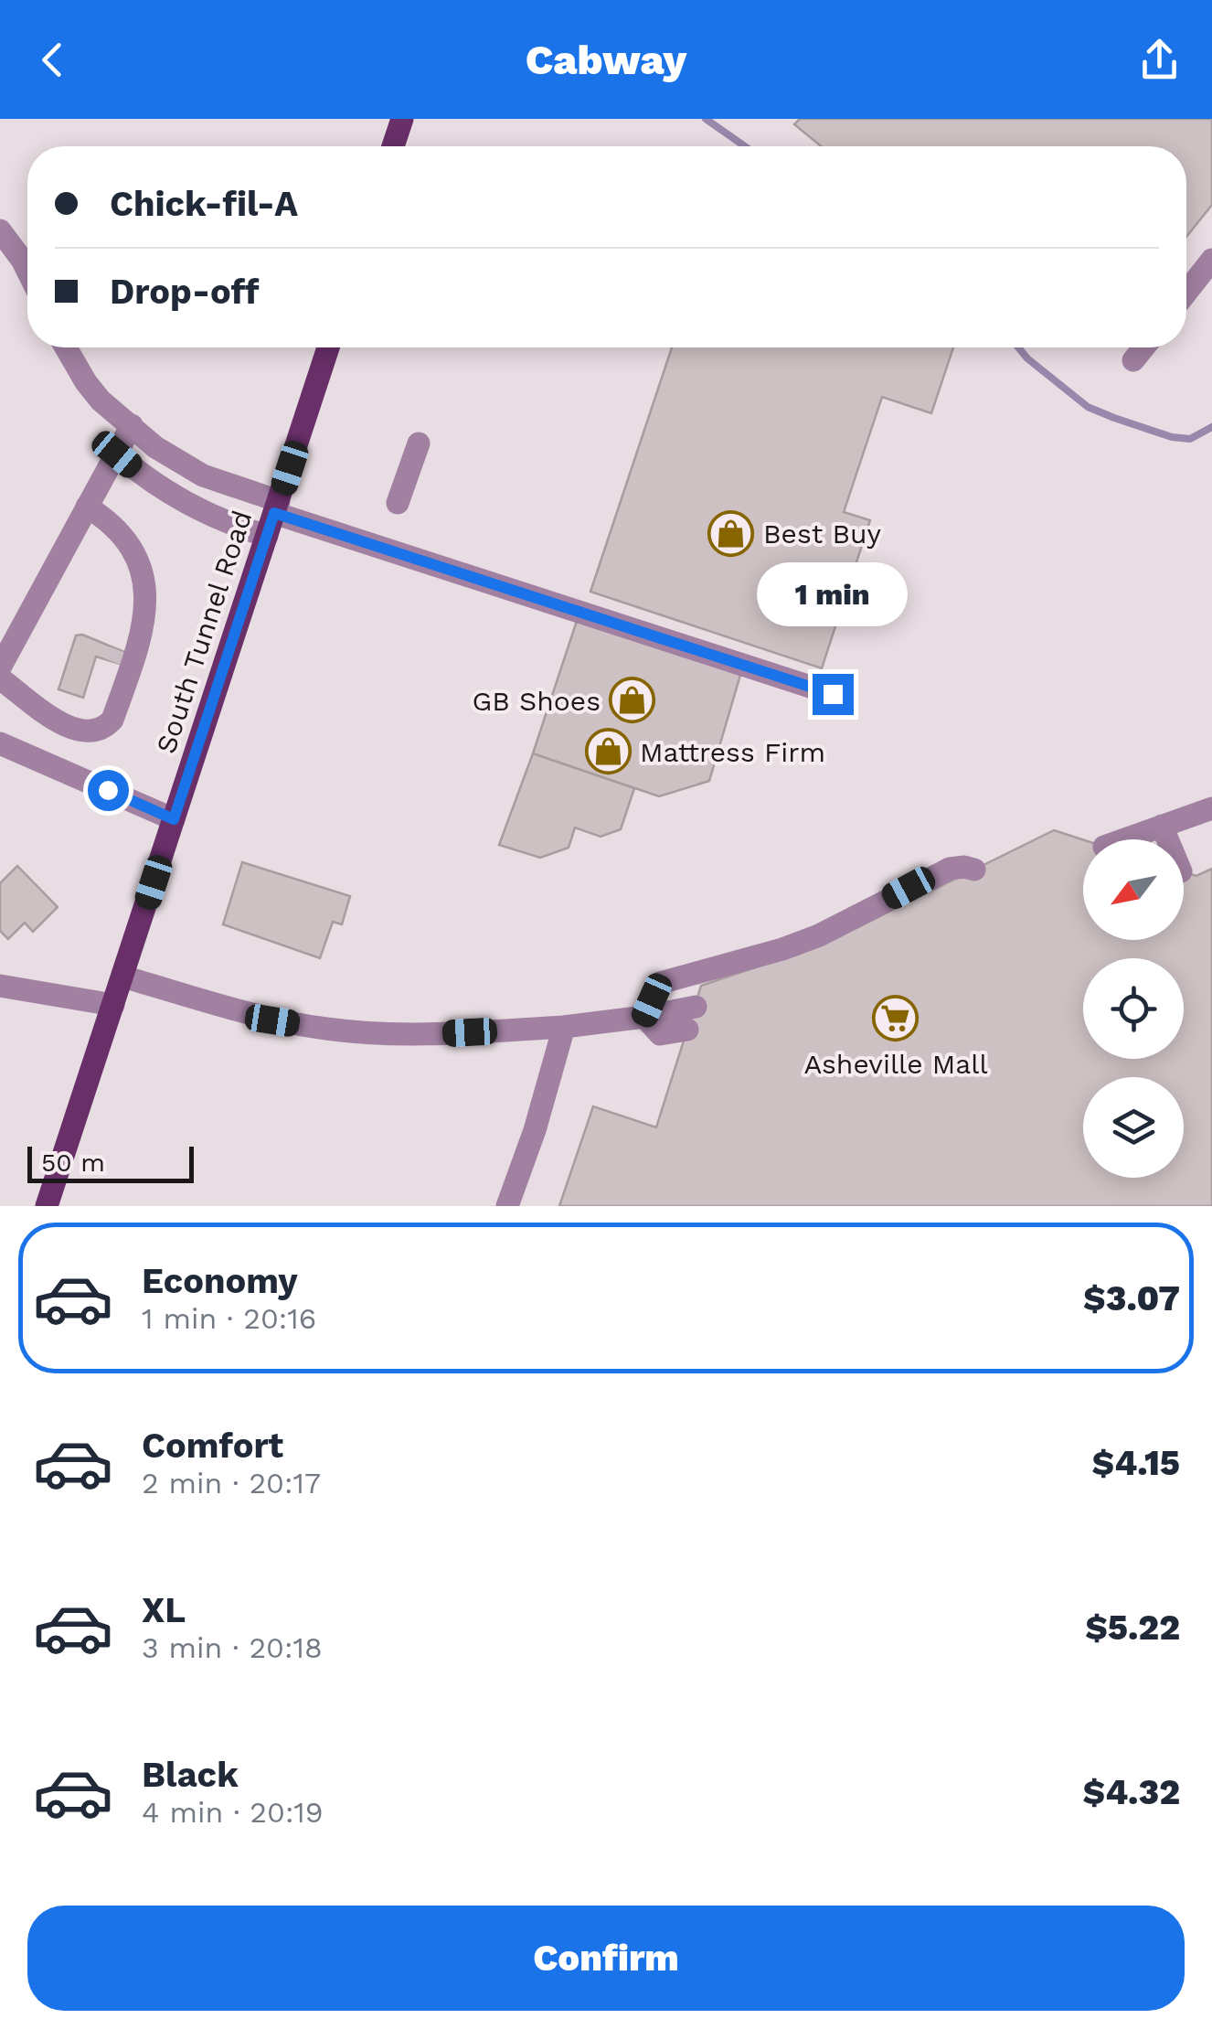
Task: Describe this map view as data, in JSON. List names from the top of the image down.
{
  "streets": {
    "main road": ["South Tunnel Road"]
  },
  "places": {
    "shop": ["Best Buy", "GB Shoes", "Mattress Firm"],
    "supermarket": ["Asheville Mall"]
  },
  "scale_bar": "50 m",
  "north": "bottom left",
  "page": {
    "header": "Cabway",
    "banner": ["Chick-fil-A", "Drop-off"],
    "bubble": "1 min",
    "scale": "50 m",
    "list": [
      {
        "name": "Economy",
        "note": "1 min · 20:16",
        "value": "$3.07"
      },
      {
        "name": "Comfort",
        "note": "2 min · 20:17",
        "value": "$4.15"
      },
      {
        "name": "XL",
        "note": "3 min · 20:18",
        "value": "$5.22"
      },
      {
        "name": "Black",
        "note": "4 min · 20:19",
        "value": "$4.32"
      }
    ],
    "buttons": "Confirm"
  }
}
